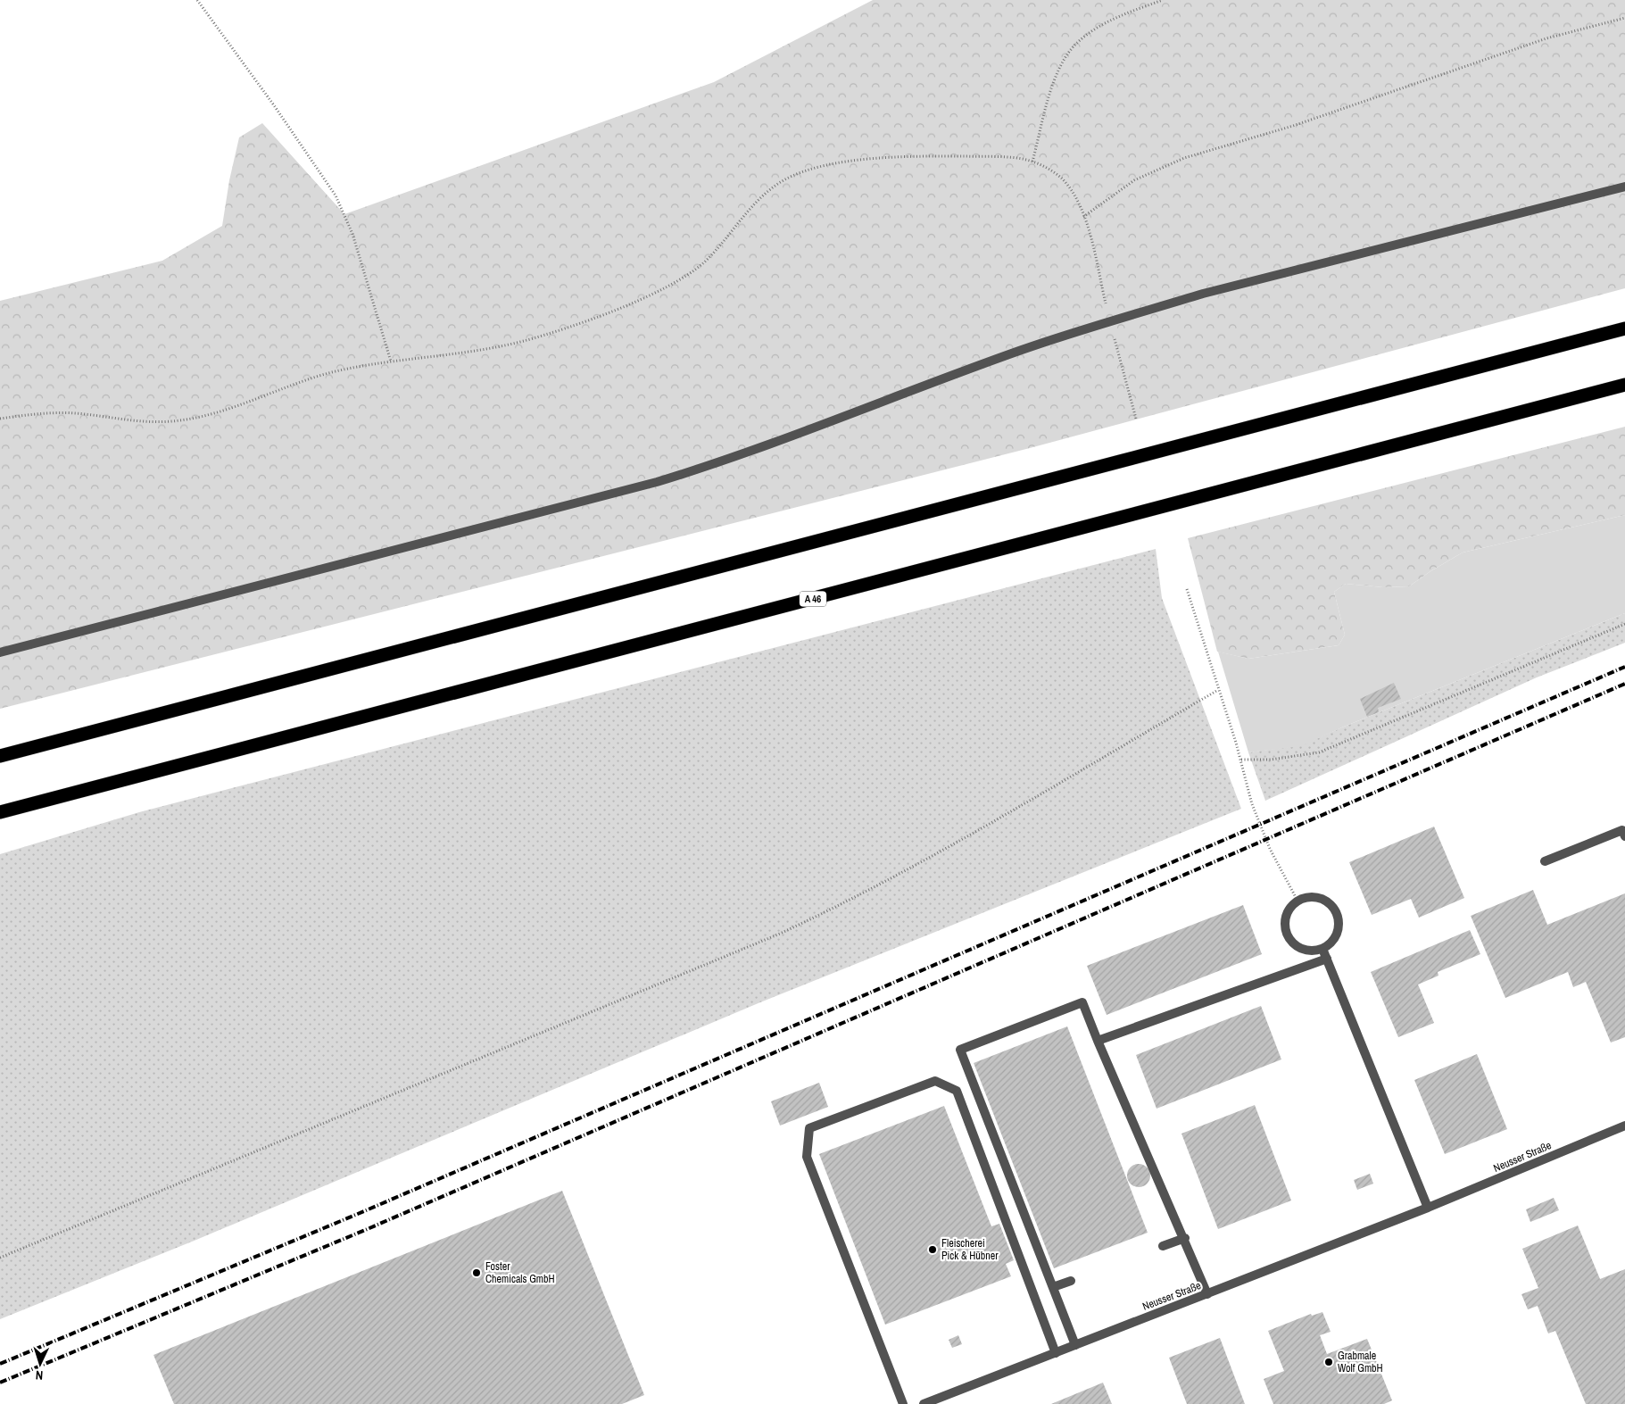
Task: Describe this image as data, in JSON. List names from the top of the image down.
{
  "streets": {
    "highway": ["A 46"],
    "street": ["Neusser Straße"]
  },
  "places": ["Fleischerei Pick & Hübner", "Foster Chemicals GmbH", "Grabmale Wolf GmbH"],
  "north": "bottom"
}
